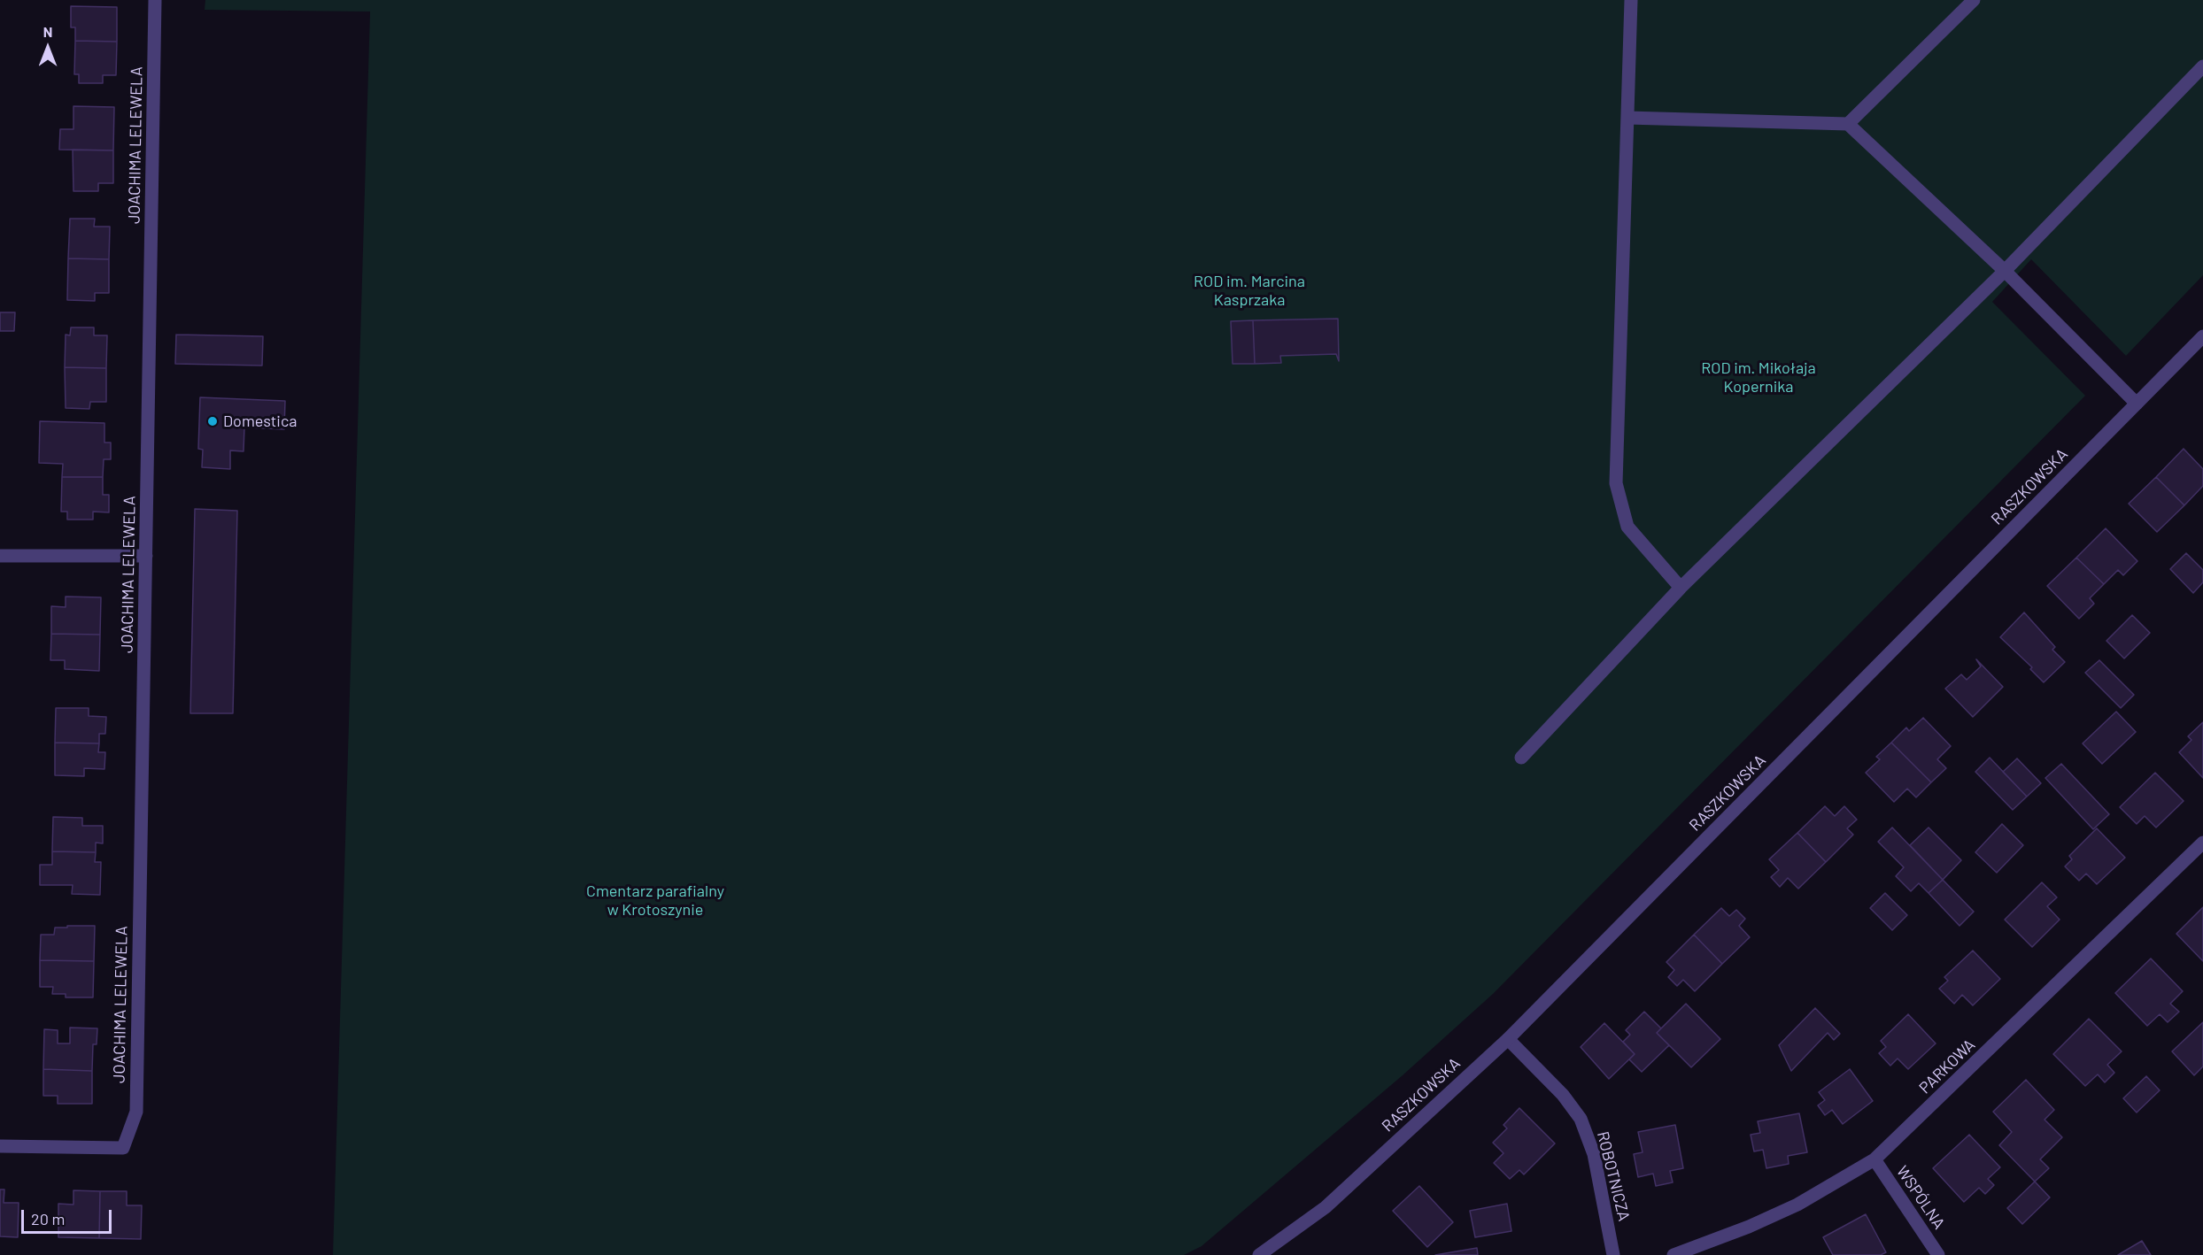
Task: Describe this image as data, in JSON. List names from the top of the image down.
{
  "streets": {
    "street": [
      "JOACHIMA LELEWELA",
      "RASZKOWSKA",
      "PARKOWA",
      "ROBOTNICZA",
      "WSPÓLNA"
    ]
  },
  "crossings": [
    ["RASZKOWSKA", "ROBOTNICZA"],
    ["PARKOWA", "WSPÓLNA"]
  ],
  "parks": ["ROD im. Marcina Kasprzaka", "ROD im. Mikołaja Kopernika", "Cmentarz parafialny w Krotoszynie"],
  "places": ["Domestica"],
  "scale_bar": "20 m",
  "north": "top"
}
